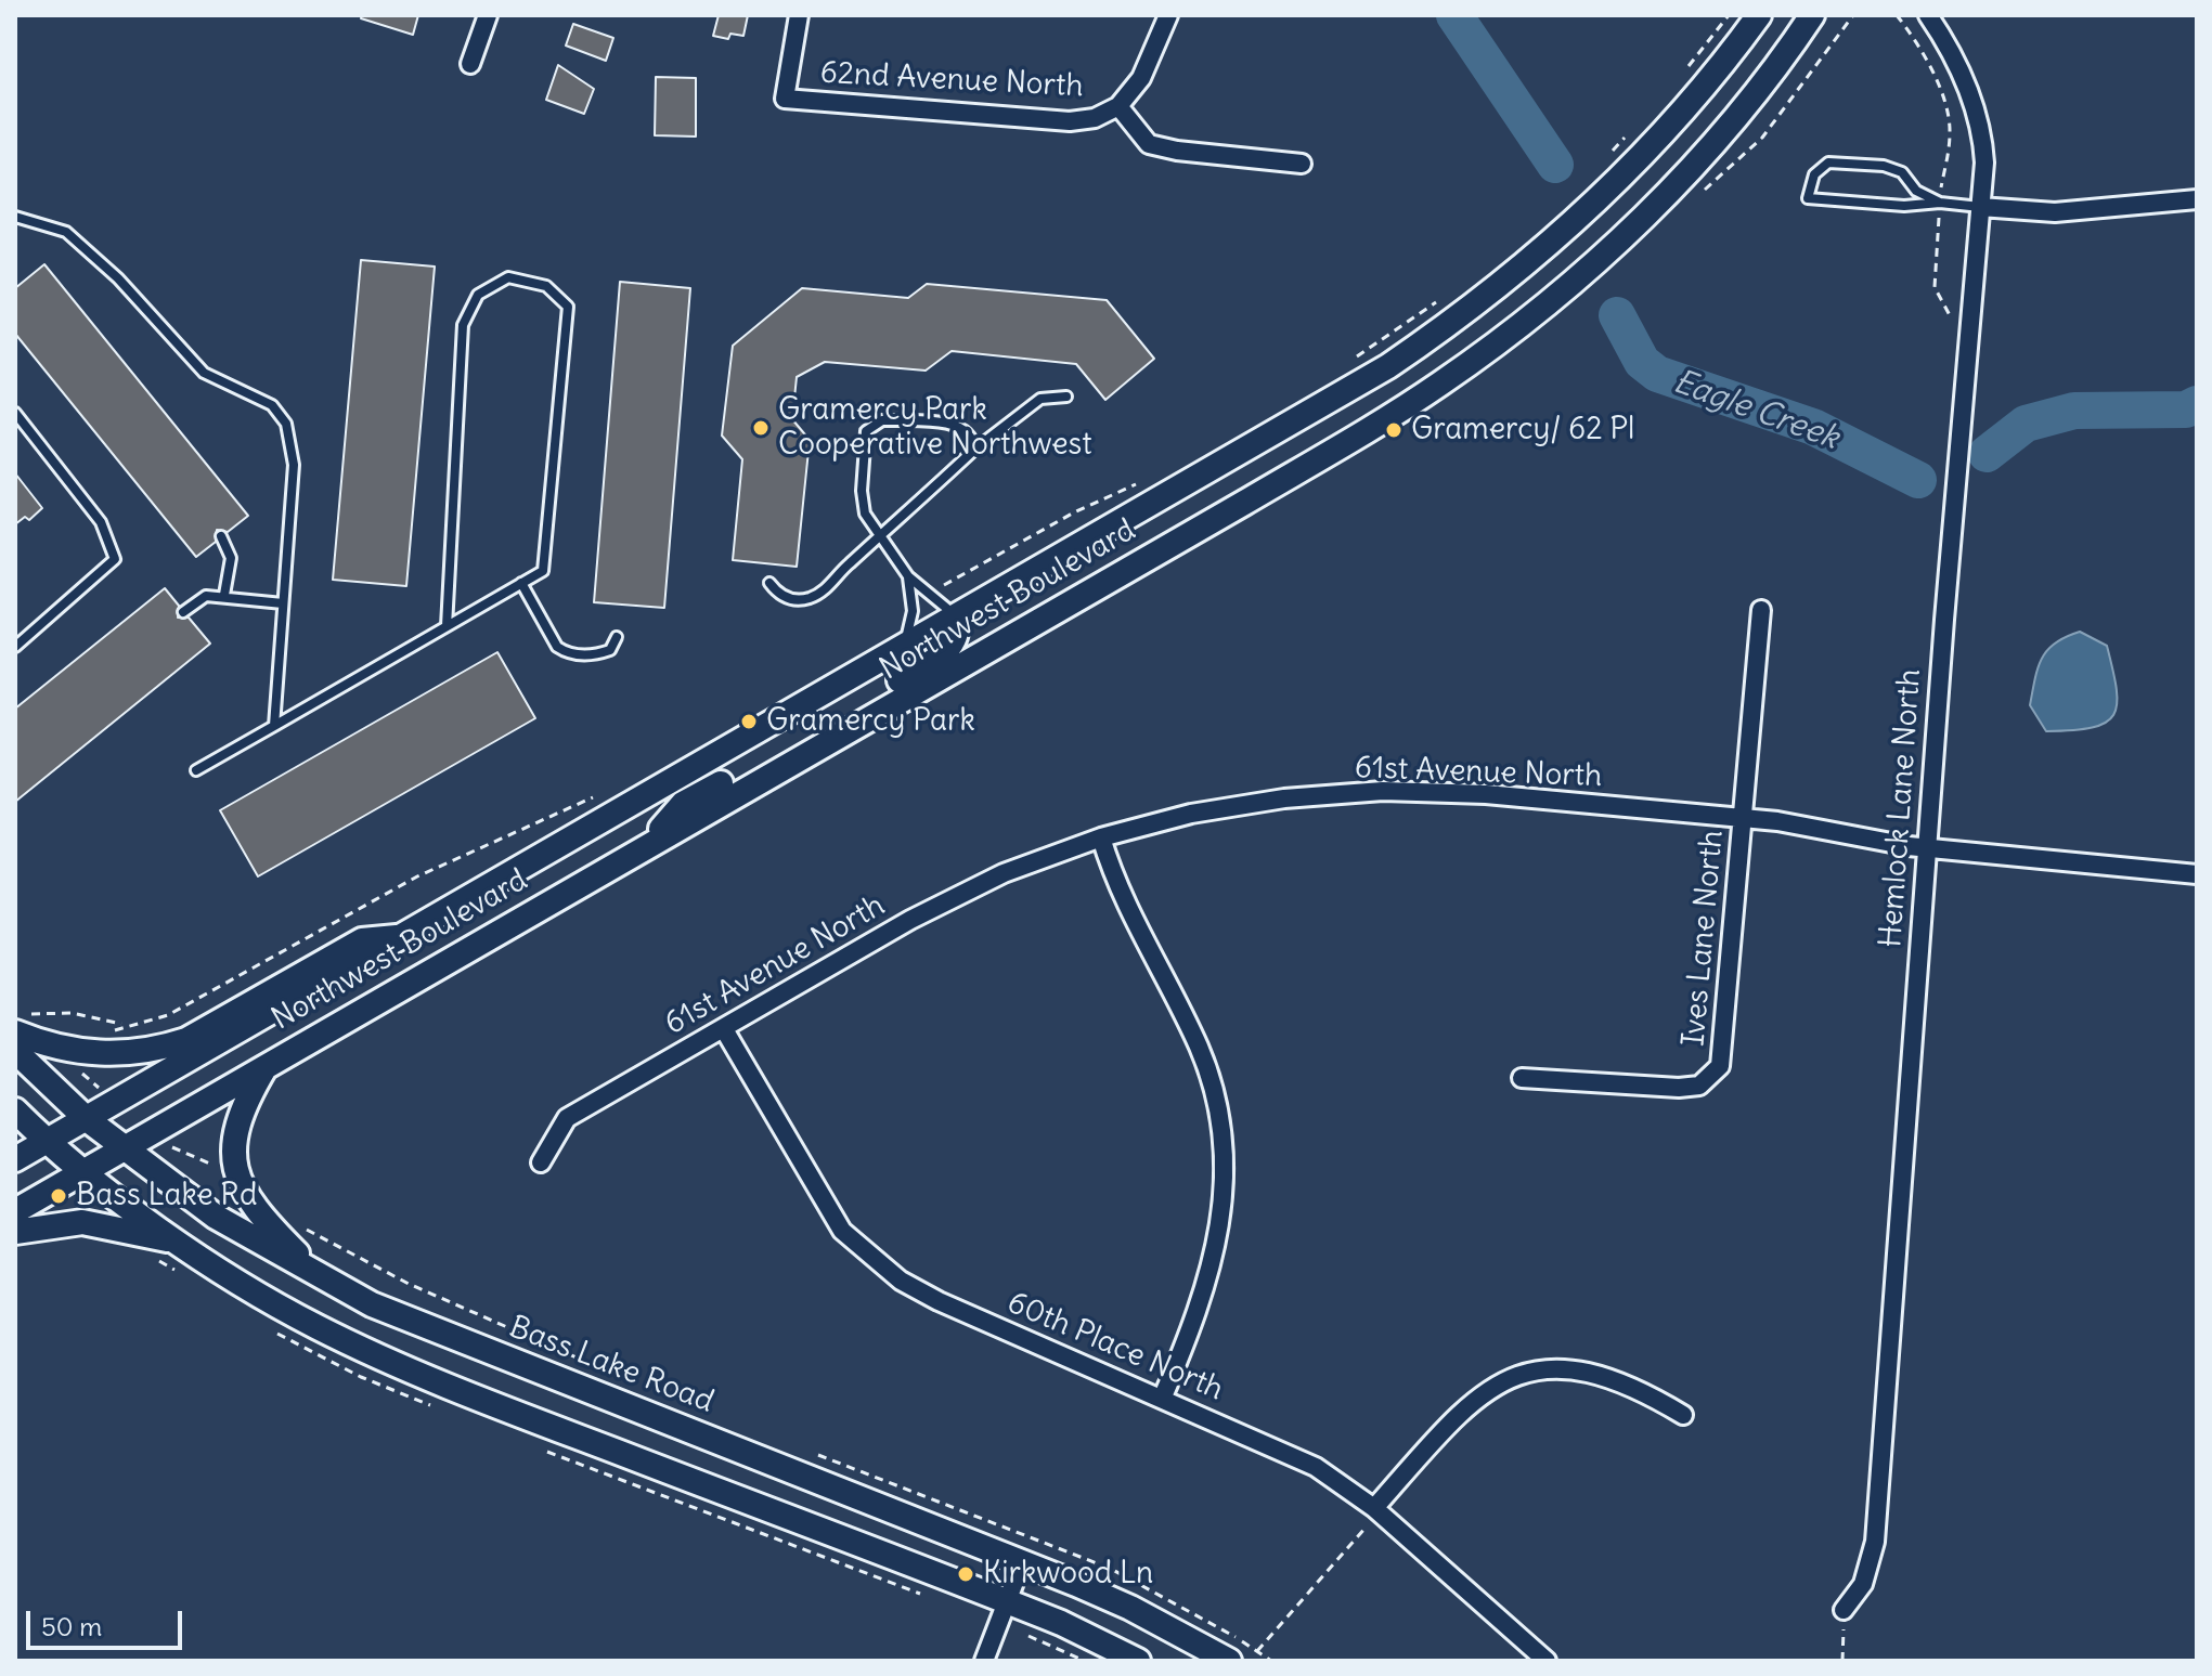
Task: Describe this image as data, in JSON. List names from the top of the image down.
{
  "streets": {
    "main road": ["Northwest Boulevard", "Bass Lake Road"],
    "street": [
      "62nd Avenue North",
      "61st Avenue North",
      "Hemlock Lane North",
      "Ives Lane North",
      "60th Place North"
    ]
  },
  "crossings": [
    ["Northwest Boulevard", "Bass Lake Road"],
    ["61st Avenue North", "Hemlock Lane North"],
    ["61st Avenue North", "Ives Lane North"],
    ["61st Avenue North", "60th Place North"]
  ],
  "water": ["Eagle Creek"],
  "places": [
    "Gramercy Park Cooperative Northwest",
    "Gramercy/ 62 Pl",
    "Gramercy Park",
    "Bass Lake Rd",
    "Kirkwood Ln"
  ],
  "scale_bar": "50 m"
}
